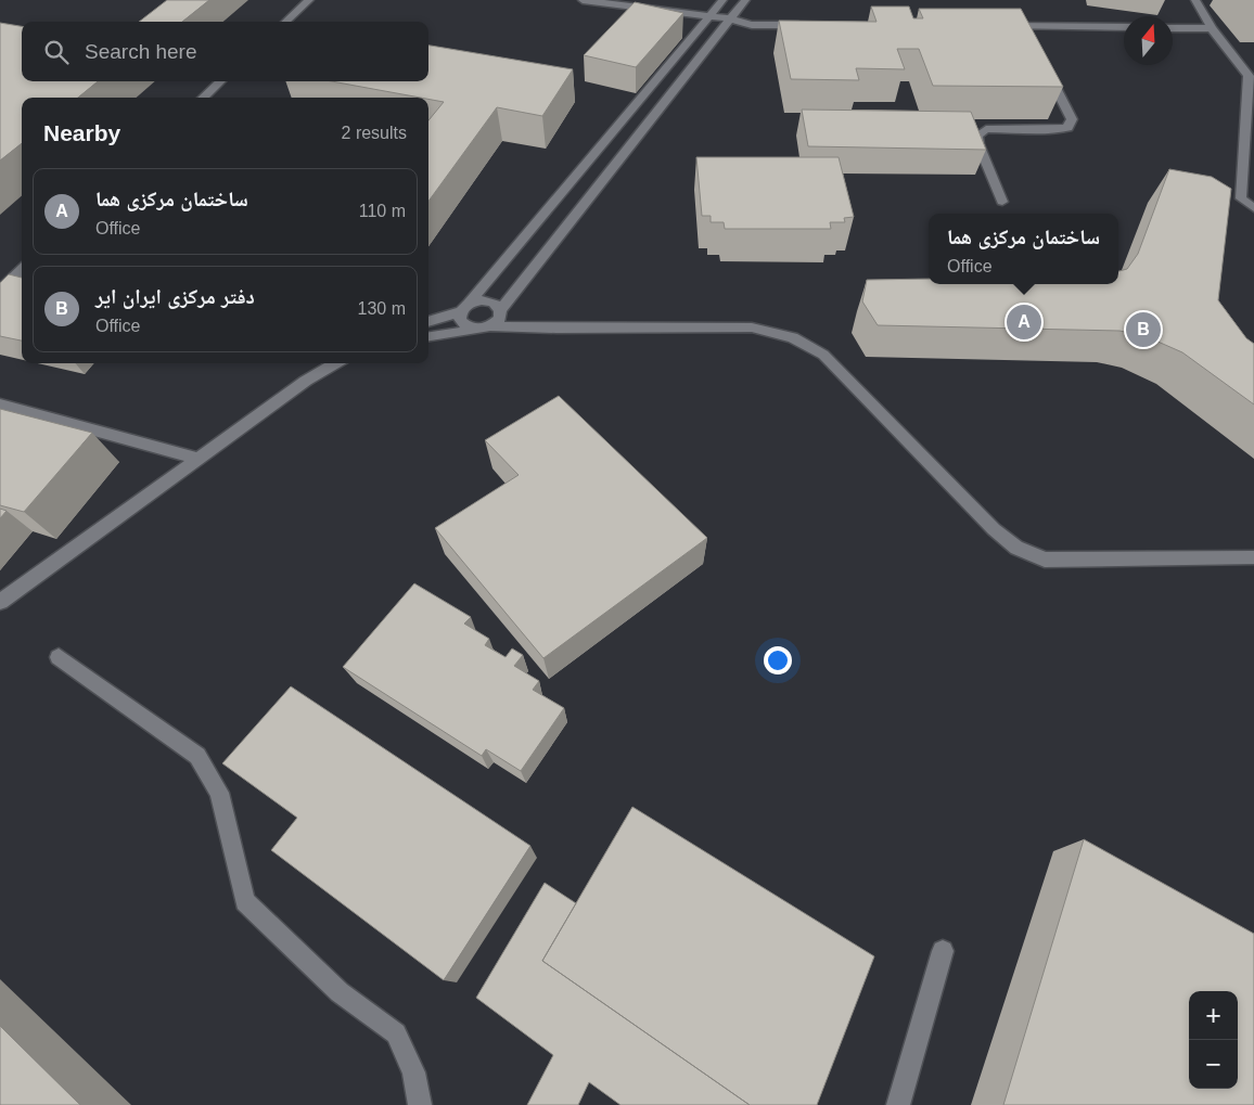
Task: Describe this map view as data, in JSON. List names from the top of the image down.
{
  "north": "top",
  "page": {
    "search": "Search here",
    "heading": ["Nearby", "2 results"],
    "list": [
      {
        "mark": "A",
        "name": "ساختمان مرکزی هما",
        "note": "Office",
        "value": "110 m"
      },
      {
        "mark": "B",
        "name": "دفتر مرکزی ایران ایر",
        "note": "Office",
        "value": "130 m"
      }
    ],
    "popup": ["ساختمان مرکزی هما", "Office"],
    "pins": ["A", "B"],
    "map_buttons": ["+", "−"]
  }
}
